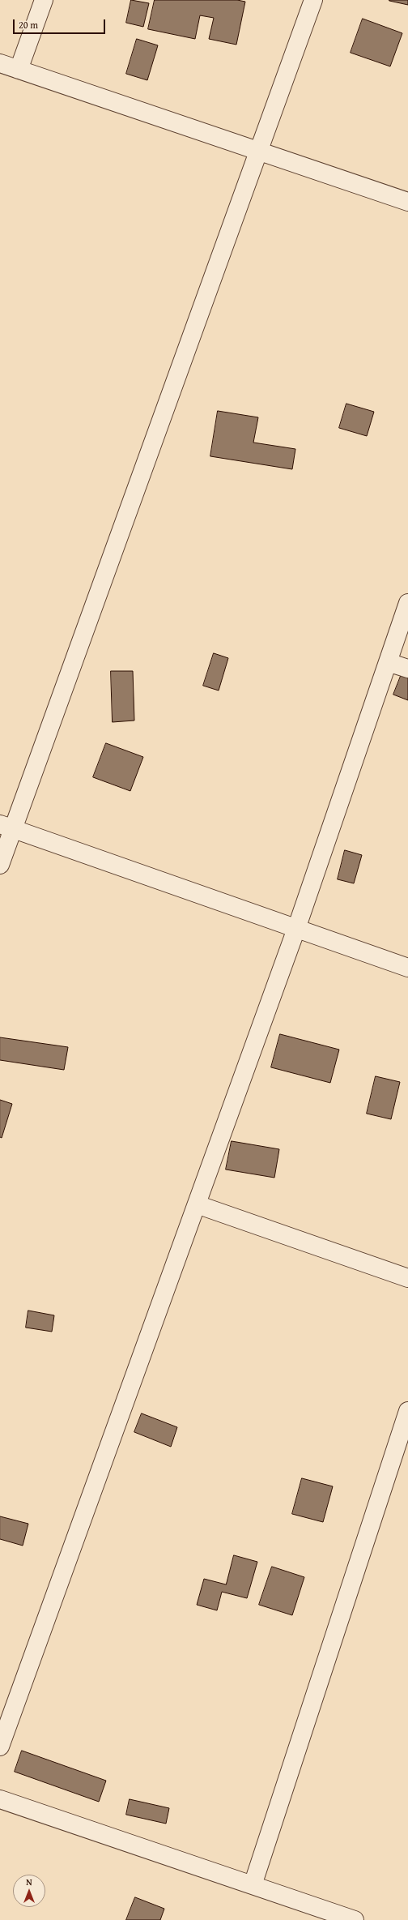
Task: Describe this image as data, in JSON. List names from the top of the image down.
{
  "scale_bar": "20 m",
  "north": "top"
}
